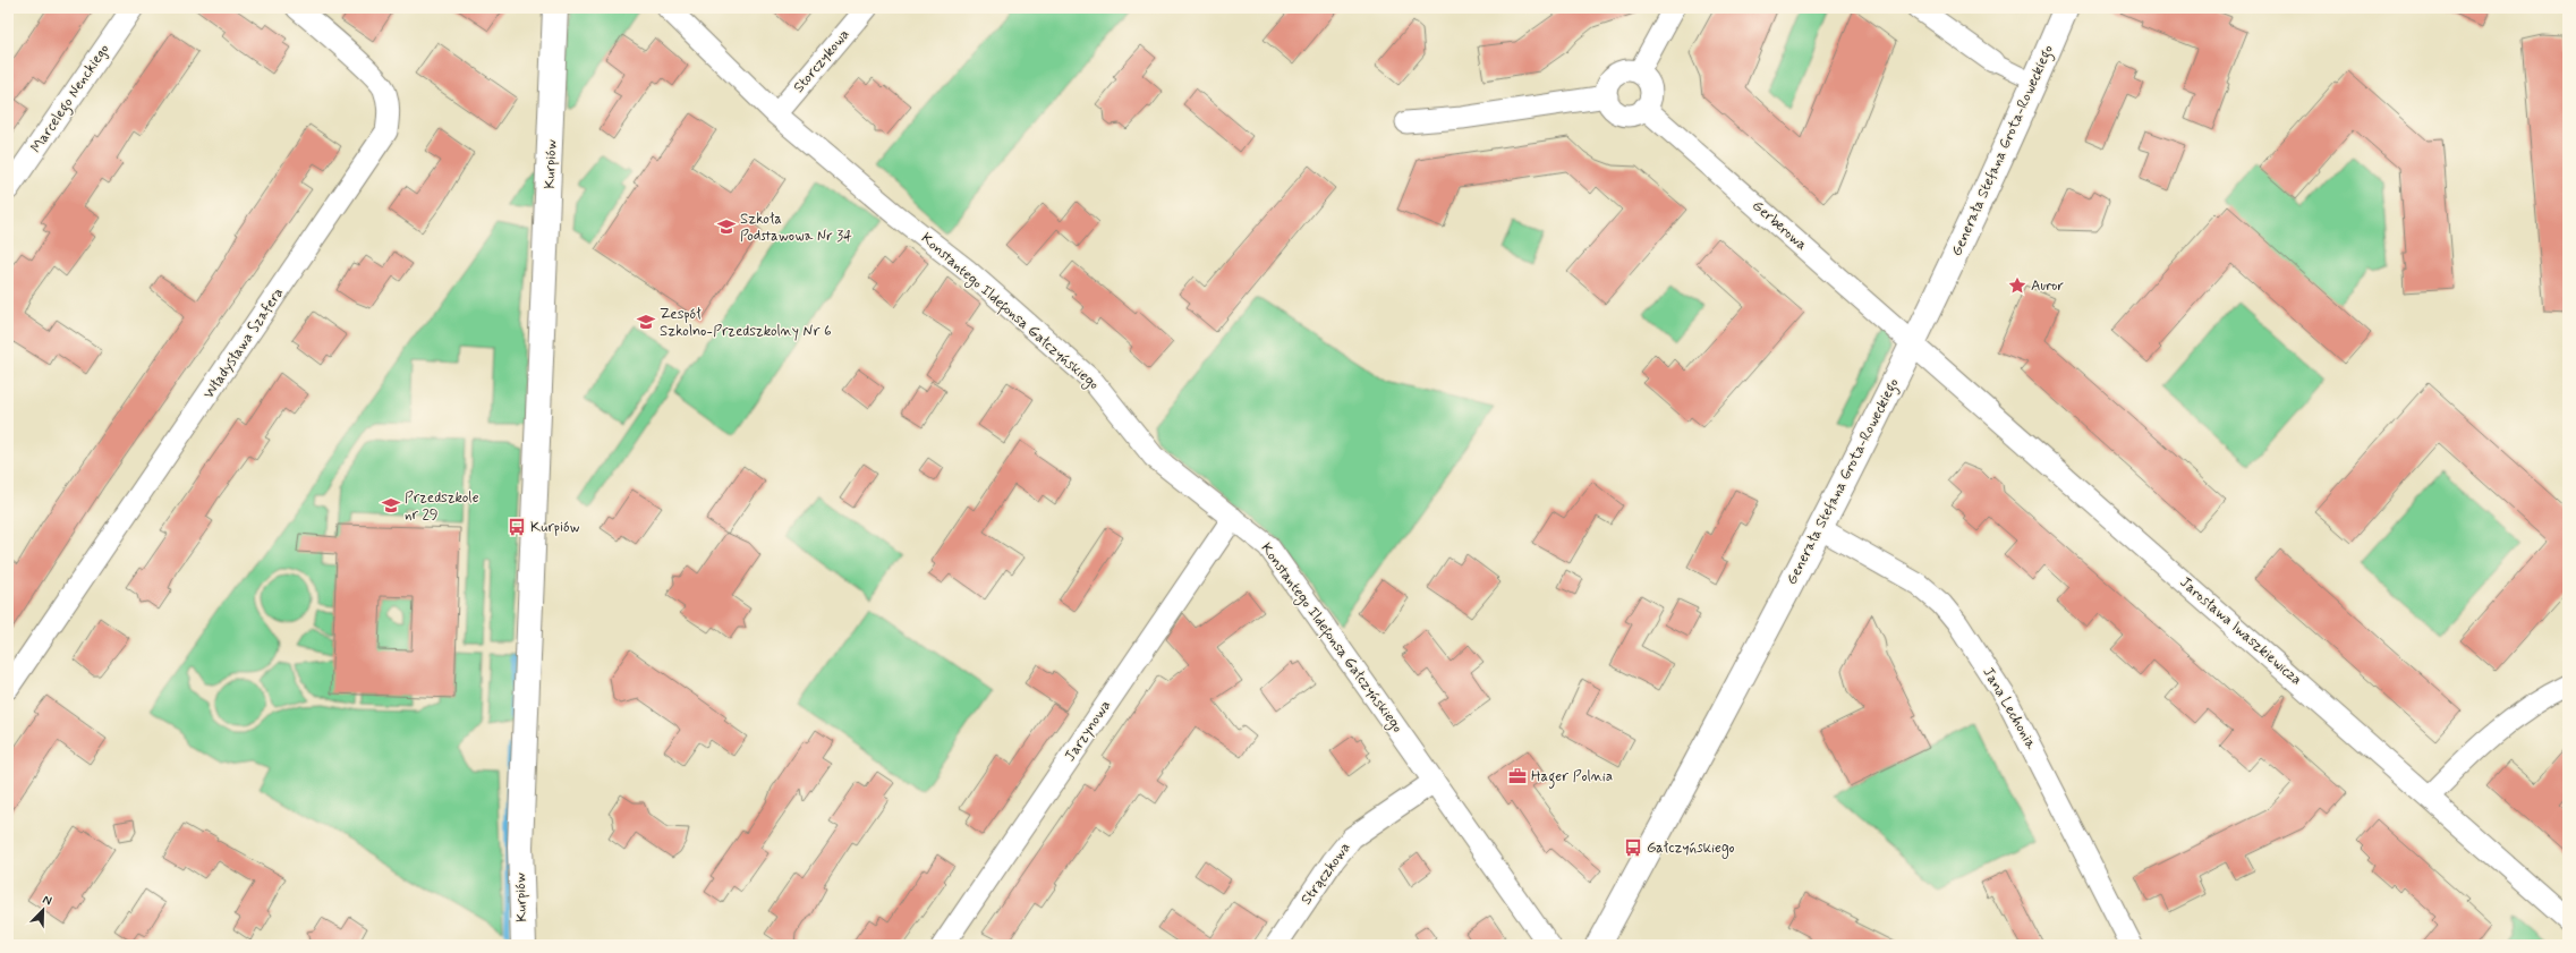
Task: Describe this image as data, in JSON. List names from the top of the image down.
{
  "streets": {
    "street": [
      "Storczykowa",
      "Marcelego Nenckiego",
      "Generała Stefana Grota-Roweckiego",
      "Kurpiów",
      "Gerberowa",
      "Konstantego Ildefonsa Gałczyńskiego",
      "Władysława Szafera",
      "Jarosława Iwaszkiewicza",
      "Jana Lechonia",
      "Jarzynowa",
      "Strączkowa"
    ]
  },
  "crossings": [
    ["Storczykowa", "Konstantego Ildefonsa Gałczyńskiego"],
    ["Generała Stefana Grota-Roweckiego", "Gerberowa"],
    ["Generała Stefana Grota-Roweckiego", "Jarosława Iwaszkiewicza"],
    ["Generała Stefana Grota-Roweckiego", "Jana Lechonia"],
    ["Gerberowa", "Jarosława Iwaszkiewicza"],
    ["Konstantego Ildefonsa Gałczyńskiego", "Jarzynowa"],
    ["Konstantego Ildefonsa Gałczyńskiego", "Strączkowa"]
  ],
  "places": {
    "school or university": ["Szkoła Podstawowa Nr 34", "Zespół Szkolno-Przedszkolny Nr 6", "Przedszkole nr 29"],
    "place": ["Auror"],
    "bus stop": ["Kurpiów", "Gałczyńskiego"],
    "office": ["Hager Polnia"]
  },
  "north": "top right"
}
